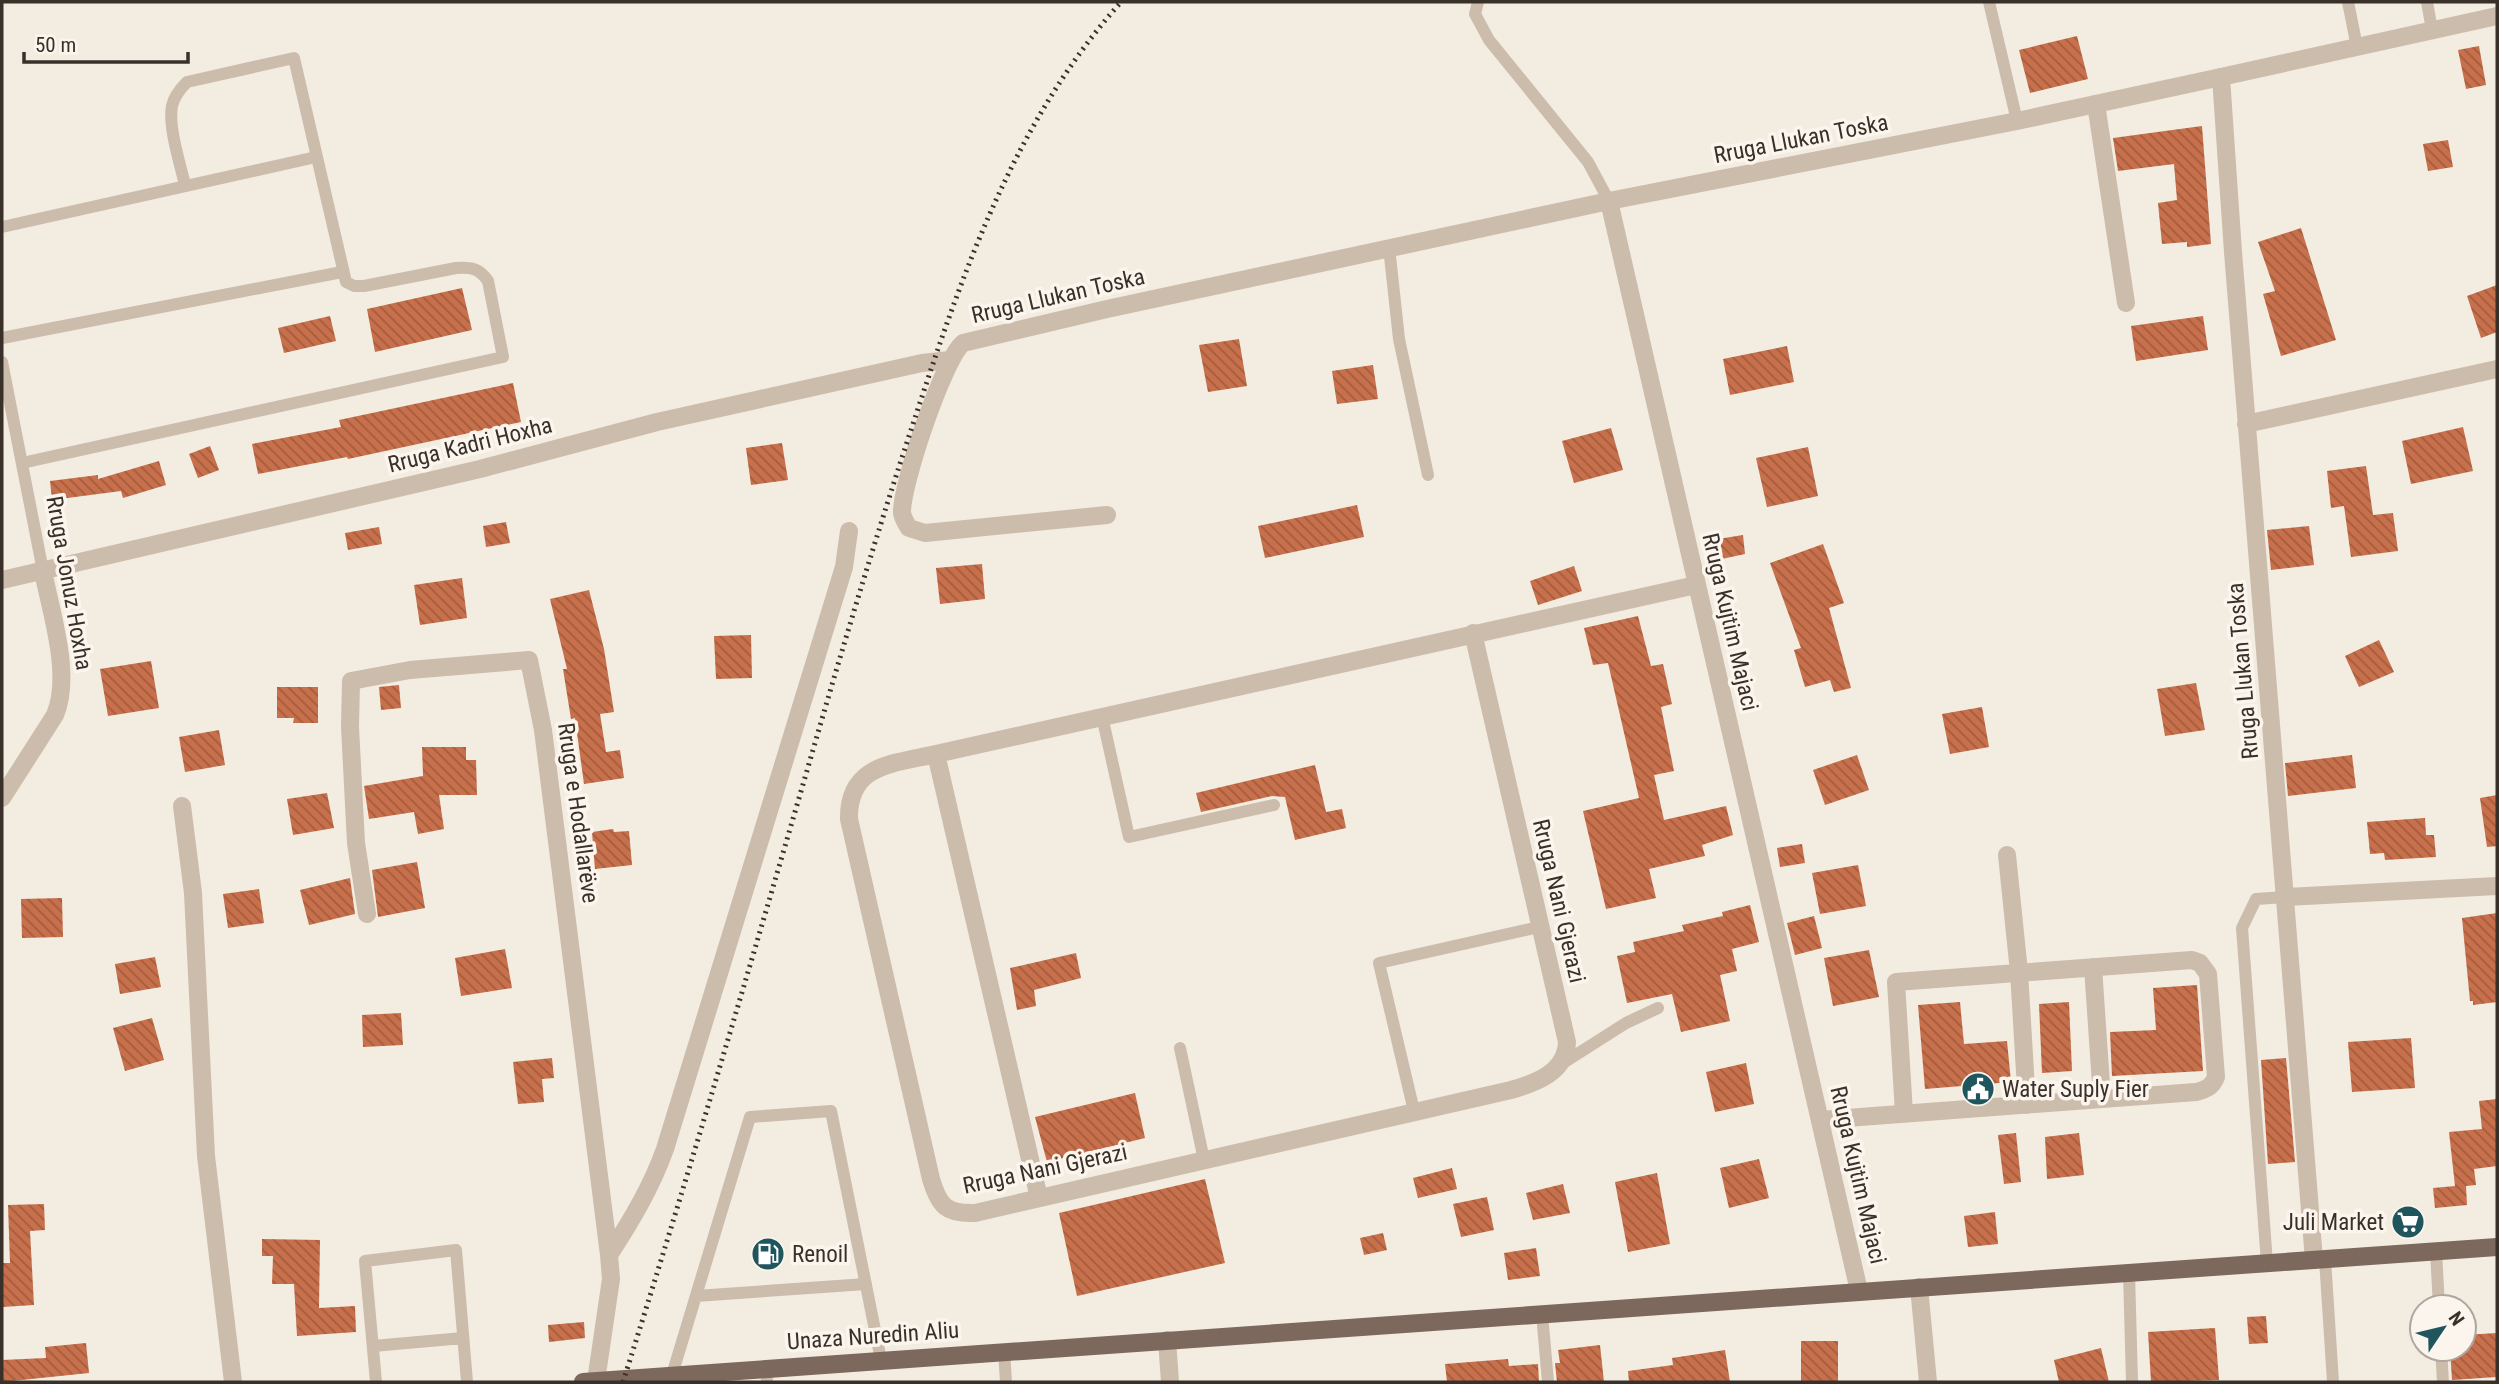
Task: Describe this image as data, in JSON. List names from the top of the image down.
{
  "streets": {
    "main road": ["Unaza Nuredin Aliu"],
    "street": [
      "Rruga Llukan Toska",
      "Rruga Kadri Hoxha",
      "Rruga Jonuz Hoxha",
      "Rruga Kujtim Majaci",
      "Rruga e Hodallarëve",
      "Rruga Nani Gjerazi"
    ]
  },
  "crossings": [
    ["Rruga Llukan Toska", "Rruga Kadri Hoxha"],
    ["Rruga Llukan Toska", "Rruga Kujtim Majaci"],
    ["Rruga Llukan Toska", "Unaza Nuredin Aliu"],
    ["Rruga Kadri Hoxha", "Rruga Jonuz Hoxha"],
    ["Rruga Kujtim Majaci", "Rruga Nani Gjerazi"],
    ["Rruga Kujtim Majaci", "Unaza Nuredin Aliu"],
    ["Rruga e Hodallarëve", "Unaza Nuredin Aliu"]
  ],
  "places": {
    "public building": ["Water Suply Fier"],
    "supermarket": ["Juli Market"],
    "fuel station": ["Renoil"]
  },
  "scale_bar": "50 m",
  "north": "top right"
}
